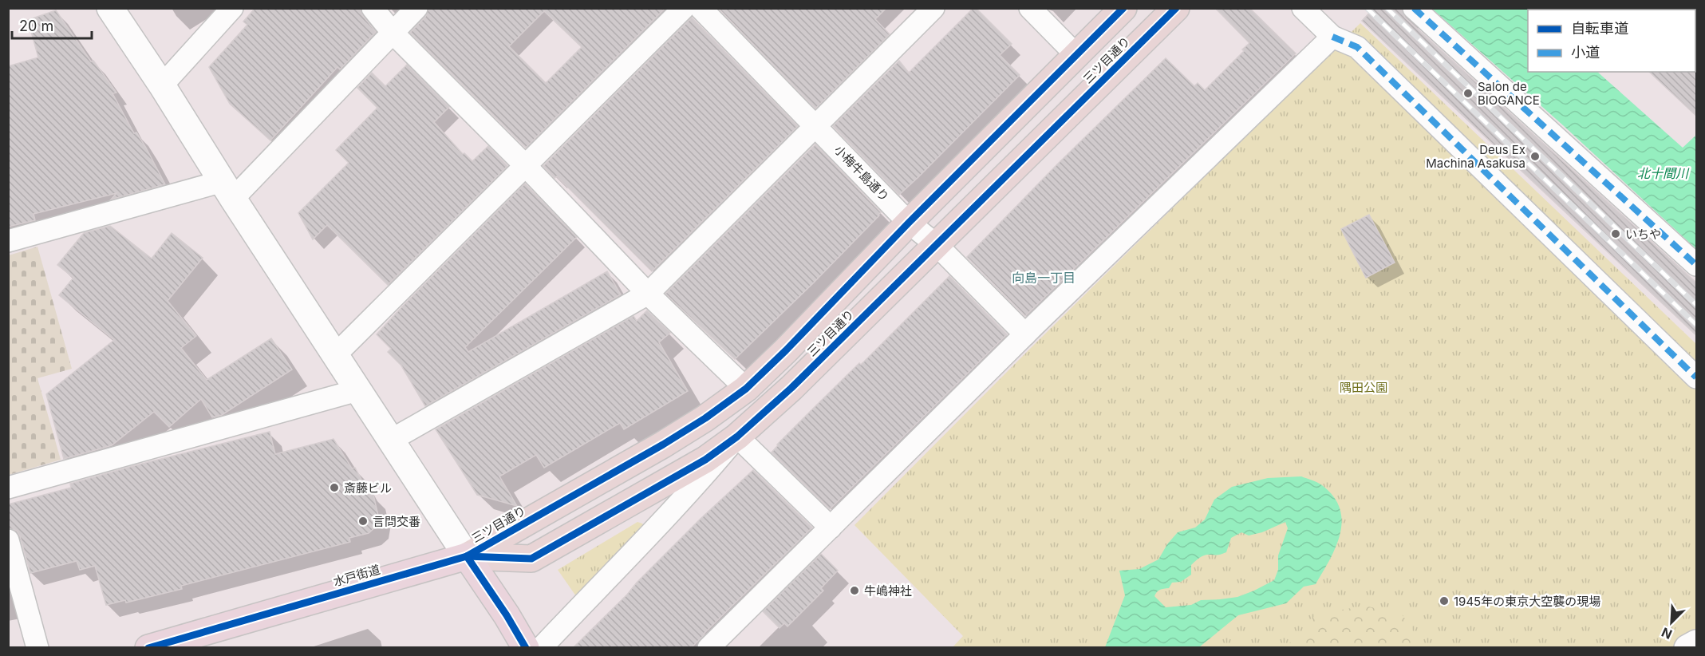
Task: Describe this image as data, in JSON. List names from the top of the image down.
{
  "streets": {
    "highway": ["水戸街道"],
    "main road": ["三ツ目通り"],
    "street": ["小梅牛島通り"]
  },
  "crossings": [
    ["三ツ目通り", "小梅牛島通り"],
    ["三ツ目通り", "水戸街道"]
  ],
  "districts": ["向島一丁目"],
  "water": ["北十間川"],
  "parks": ["隅田公園"],
  "places": [
    "Salon de BIOGANCE",
    "Deus Ex Machina Asakusa",
    "いちや",
    "斎藤ビル",
    "言問交番",
    "牛嶋神社",
    "1945年の東京大空襲の現場"
  ],
  "legend": ["自転車道", "小道"],
  "scale_bar": "20 m",
  "north": "bottom left"
}
